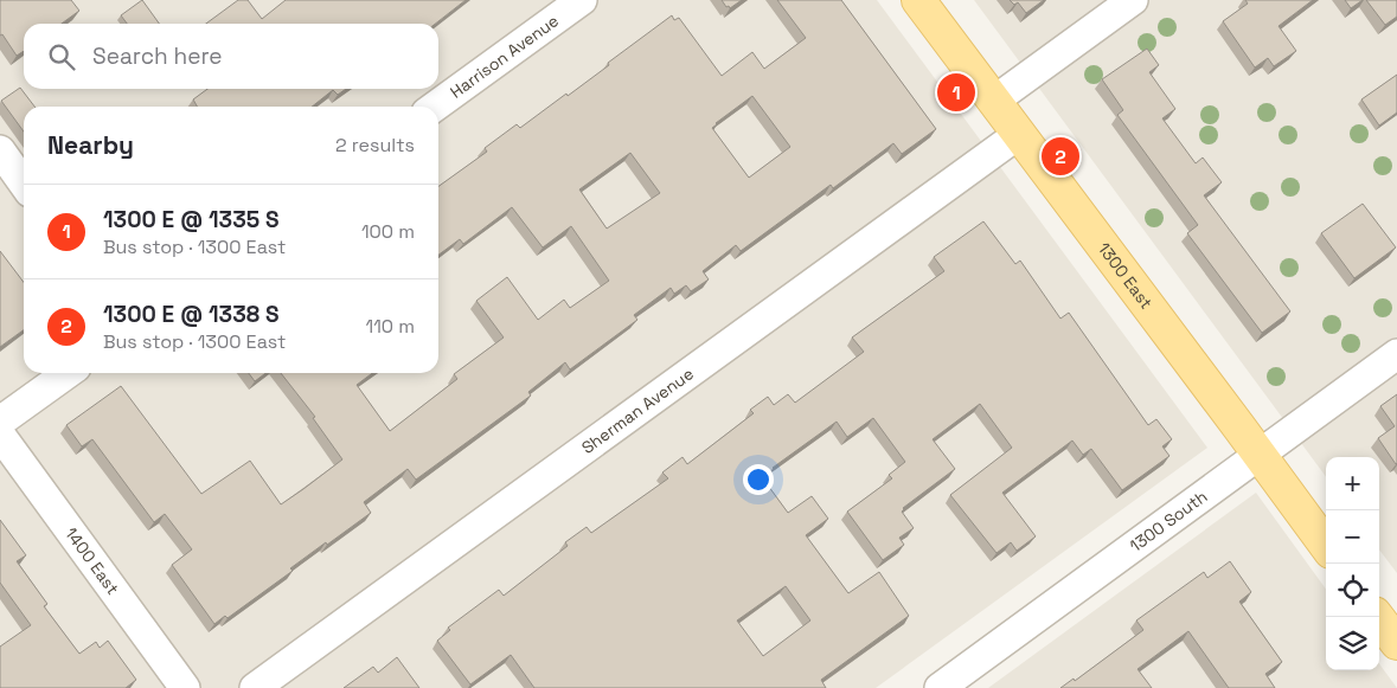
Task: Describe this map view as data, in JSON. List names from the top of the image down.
{
  "streets": {
    "main road": ["1300 East"],
    "street": [
      "Harrison Avenue",
      "Sherman Avenue",
      "1300 South",
      "1400 East"
    ]
  },
  "crossings": [
    ["1300 East", "Sherman Avenue"],
    ["1300 East", "1300 South"]
  ],
  "page": {
    "search": "Search here",
    "pins": ["1", "2"],
    "heading": ["Nearby", "2 results"],
    "list": [
      {
        "mark": "1",
        "name": "1300 E @ 1335 S",
        "note": "Bus stop · 1300 East",
        "value": "100 m"
      },
      {
        "mark": "2",
        "name": "1300 E @ 1338 S",
        "note": "Bus stop · 1300 East",
        "value": "110 m"
      }
    ],
    "map_buttons": ["+", "−"]
  }
}
